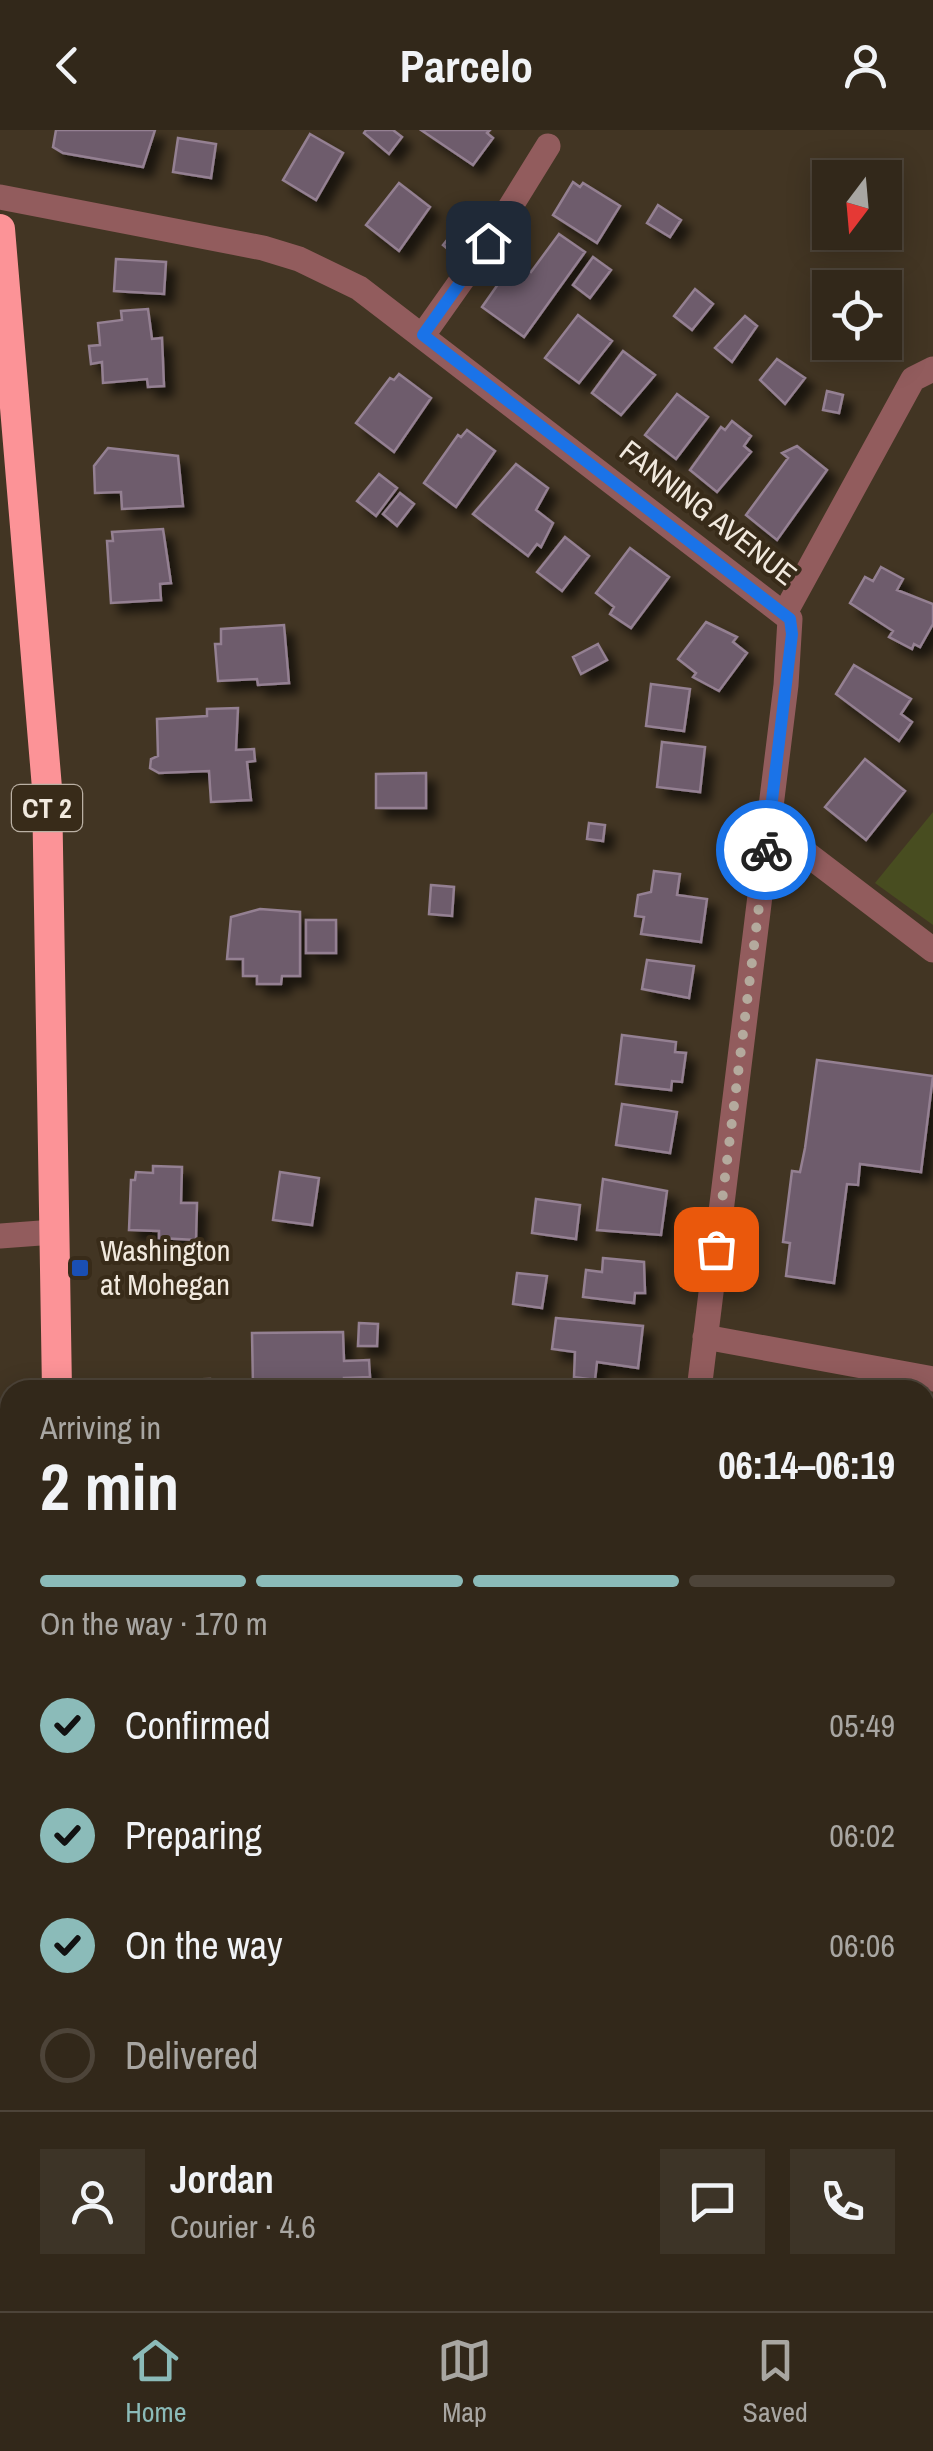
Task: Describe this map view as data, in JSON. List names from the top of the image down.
{
  "streets": {
    "highway": ["CT 2"],
    "street": ["FANNING AVENUE"]
  },
  "places": {
    "transit": ["Washington at Mohegan"]
  },
  "north": "bottom",
  "page": {
    "header": "Parcelo",
    "heading": ["2 min", "Arriving in", "06:14–06:19"],
    "panel": ["Jordan", "Courier · 4.6"],
    "bar": "On the way · 170 m",
    "list": [
      ["Confirmed", "05:49"],
      ["Preparing", "06:02"],
      ["On the way", "06:06"],
      "Delivered"
    ],
    "tabs": ["Home", "Map", "Saved"]
  }
}
